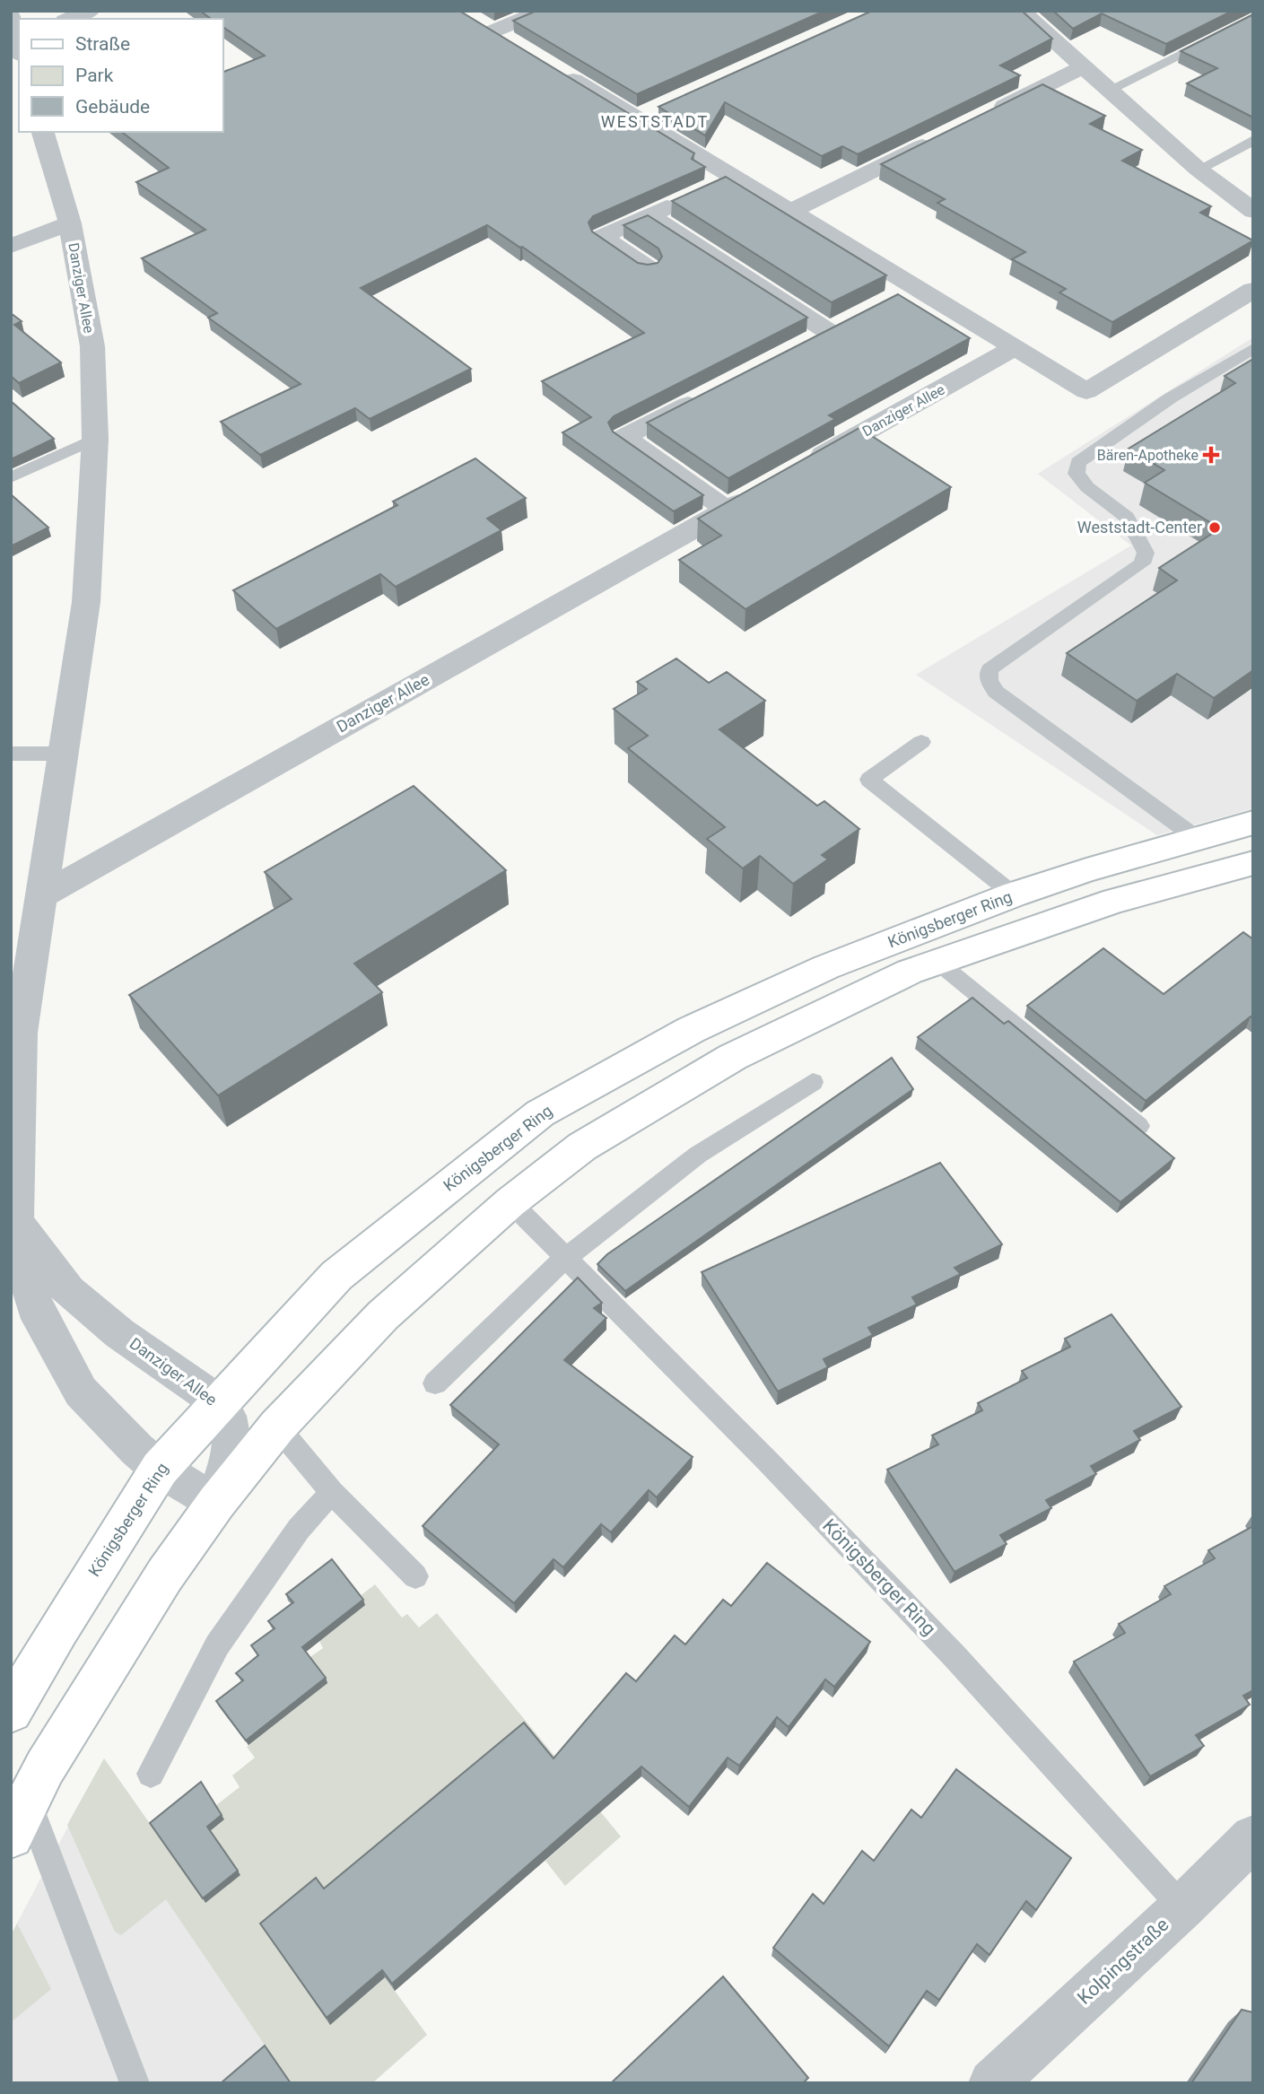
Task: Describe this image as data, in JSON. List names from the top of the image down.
{
  "streets": {
    "main road": ["Königsberger Ring"],
    "street": ["Danziger Allee", "Kolpingstraße"]
  },
  "crossings": [
    ["Danziger Allee", "Königsberger Ring"],
    ["Königsberger Ring", "Kolpingstraße"]
  ],
  "districts": ["WESTSTADT"],
  "places": {
    "health": ["Bären-Apotheke"],
    "other": ["Weststadt-Center"]
  },
  "legend": ["Straße", "Park", "Gebäude"]
}
